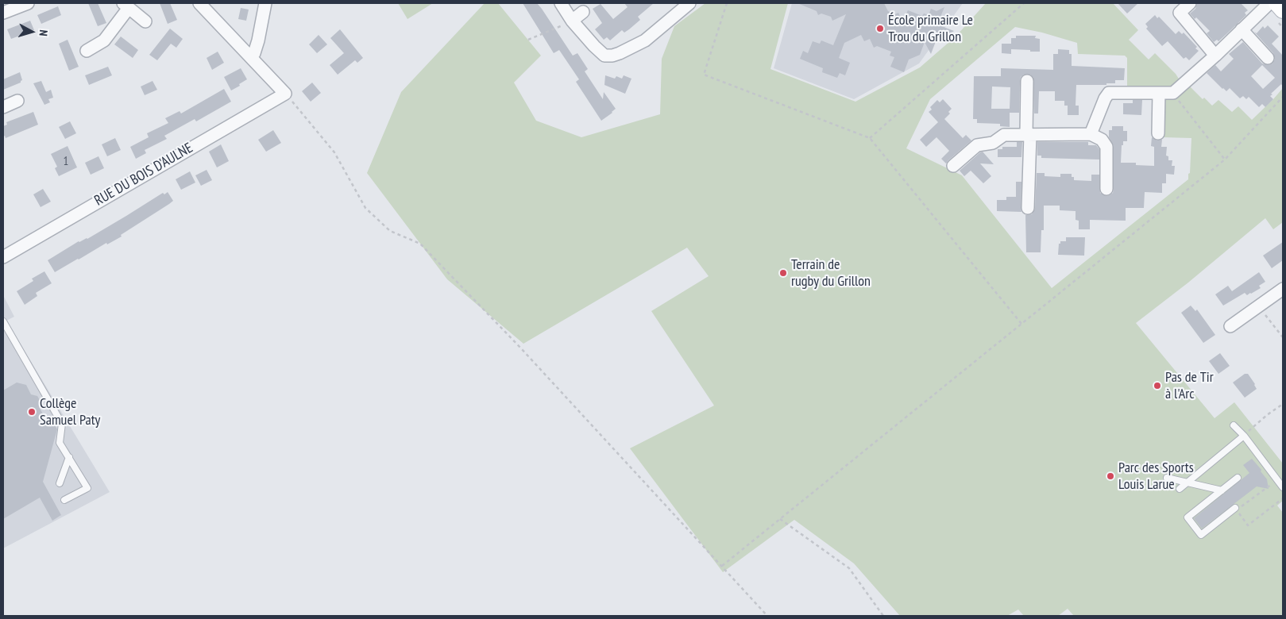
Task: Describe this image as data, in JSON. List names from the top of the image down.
{
  "streets": {
    "street": ["RUE DU BOIS D'AULNE"]
  },
  "places": [
    "École primaire Le Trou du Grillon",
    "Terrain de rugby du Grillon",
    "Pas de Tir à l'Arc",
    "Collège Samuel Paty",
    "Parc des Sports Louis Larue"
  ],
  "house_numbers": ["1"],
  "north": "right"
}
